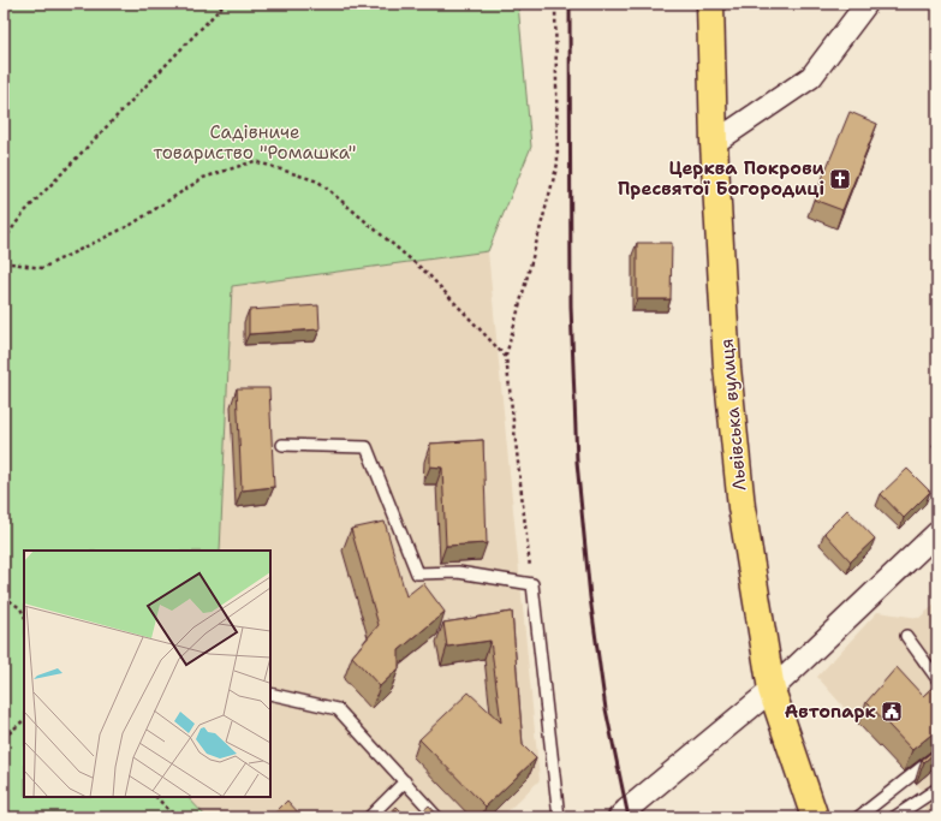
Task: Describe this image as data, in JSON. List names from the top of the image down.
{
  "streets": {
    "main road": ["Львівська вулиця"]
  },
  "parks": ["Садівниче товариство \"Ромашка\""],
  "places": {
    "church": ["Церква Покрови Пресвятої Богородиці"],
    "public building": ["Автопарк"]
  }
}
